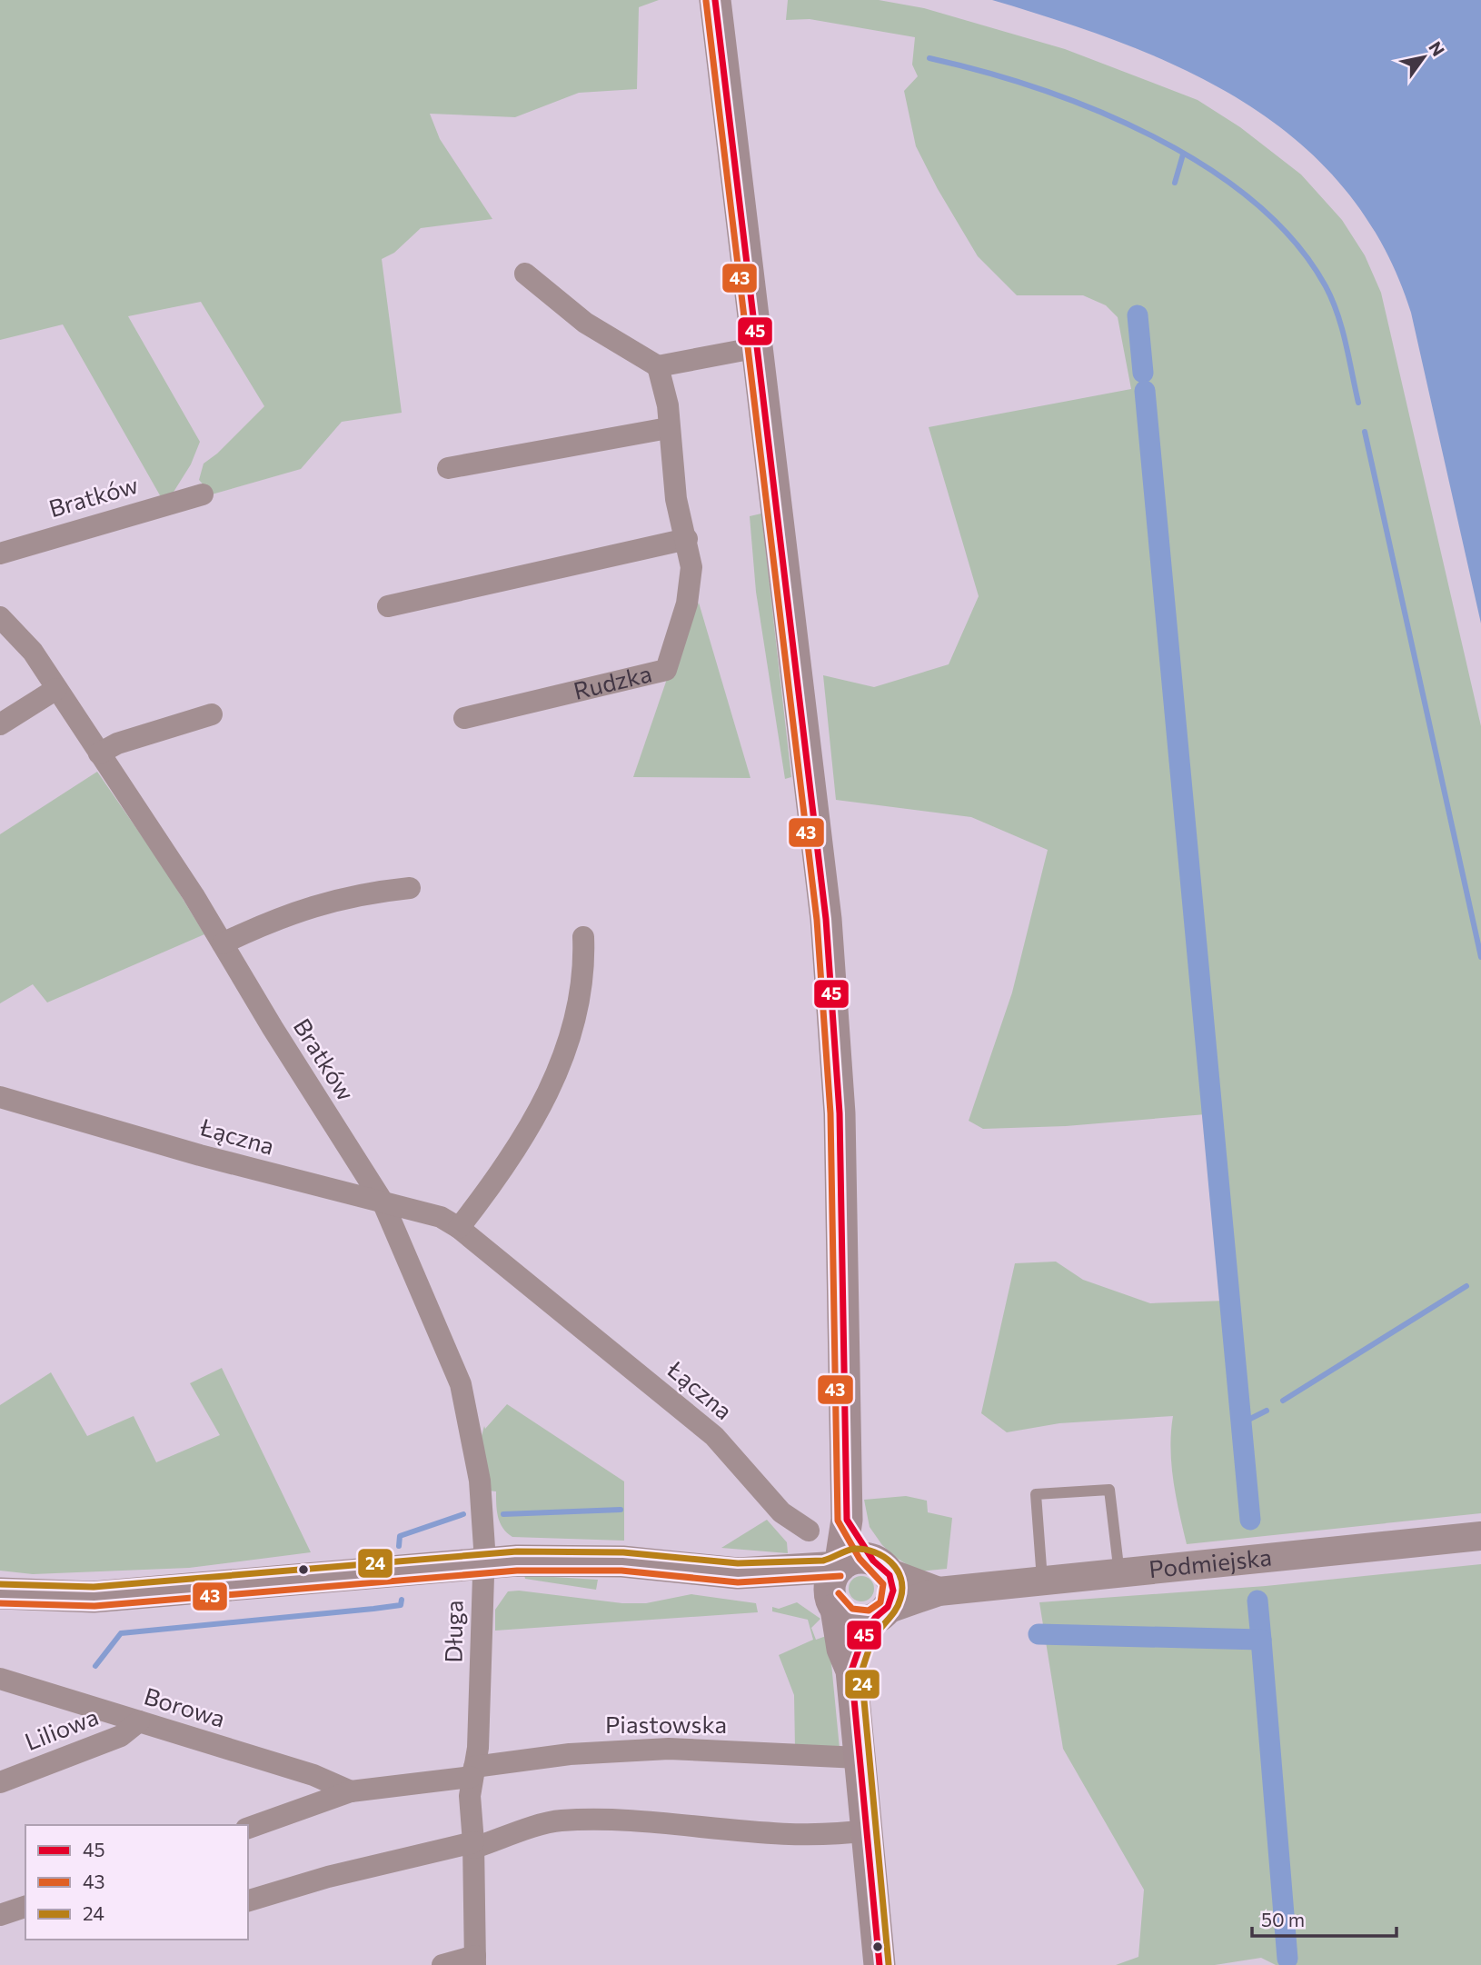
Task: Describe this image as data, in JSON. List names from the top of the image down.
{
  "streets": {
    "street": [
      "Bratków",
      "Rudzka",
      "Łączna",
      "Podmiejska",
      "Długa",
      "Borowa",
      "Piastowska",
      "Liliowa"
    ]
  },
  "crossings": [
    ["Bratków", "Łączna"],
    ["Bratków", "Długa"],
    ["Łączna", "Długa"],
    ["Długa", "Piastowska"],
    ["Borowa", "Piastowska"],
    ["Borowa", "Liliowa"]
  ],
  "lines": ["transit line 45", "transit line 43", "transit line 24"],
  "legend": ["45", "43", "24"],
  "scale_bar": "50 m",
  "north": "top right"
}
